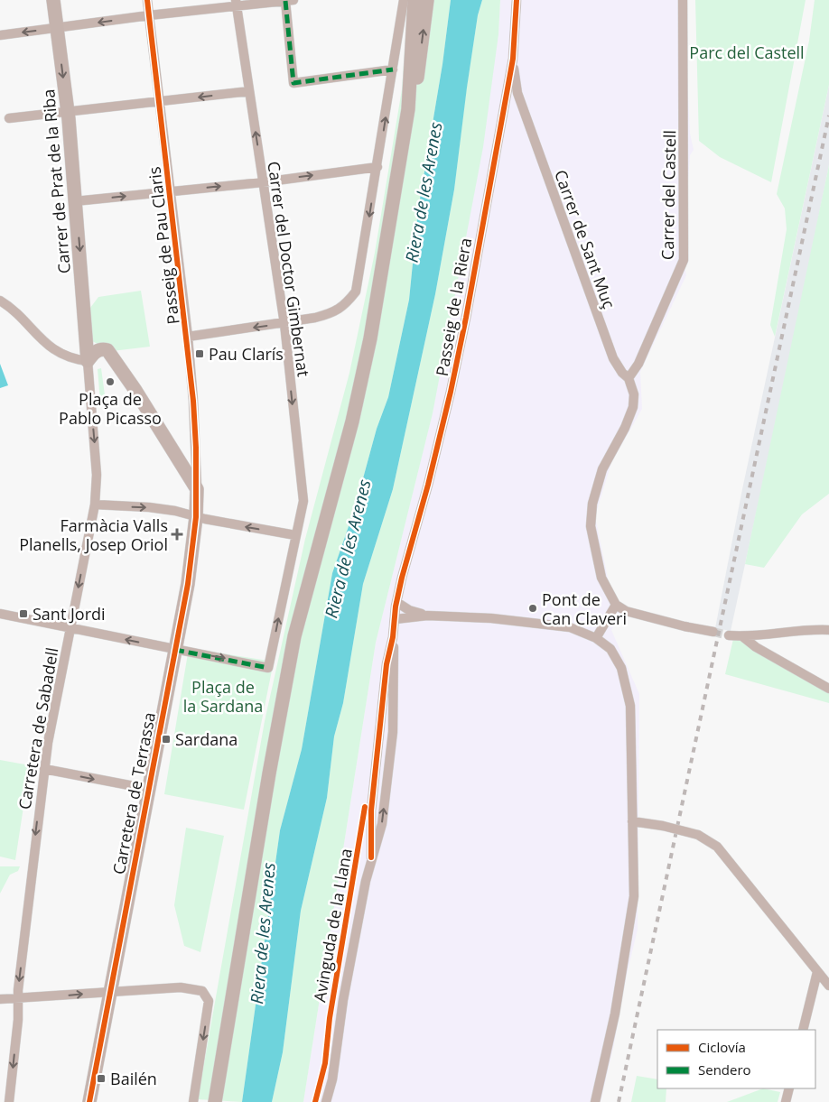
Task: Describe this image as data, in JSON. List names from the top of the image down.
{
  "streets": {
    "main road": ["Carrer de Prat de la Riba", "Carretera de Terrassa"],
    "street": [
      "Carrer del Castell",
      "Carrer de Sant Muç",
      "Passeig de Pau Claris",
      "Carrer del Doctor Gimbernat",
      "Passeig de la Riera",
      "Carretera de Sabadell",
      "Avinguda de la Llana"
    ]
  },
  "crossings": [
    ["Carrer de Prat de la Riba", "Carretera de Sabadell"],
    ["Carrer del Castell", "Carrer de Sant Muç"],
    ["Carrer de Sant Muç", "Passeig de la Riera"],
    ["Passeig de Pau Claris", "Carretera de Terrassa"],
    ["Passeig de la Riera", "Avinguda de la Llana"]
  ],
  "one_way": ["Carrer de Prat de la Riba", "Carretera de Sabadell"],
  "water": ["Riera de les Arenes"],
  "parks": ["Parc del Castell", "Plaça de la Sardana"],
  "places": {
    "transit": [
      "Pau Clarís",
      "Sant Jordi",
      "Sardana",
      "Bailén"
    ],
    "other": ["Plaça de Pablo Picasso", "Pont de Can Claveri"],
    "health": ["Farmàcia Valls Planells, Josep Oriol"]
  },
  "legend": ["Ciclovía", "Sendero"]
}
